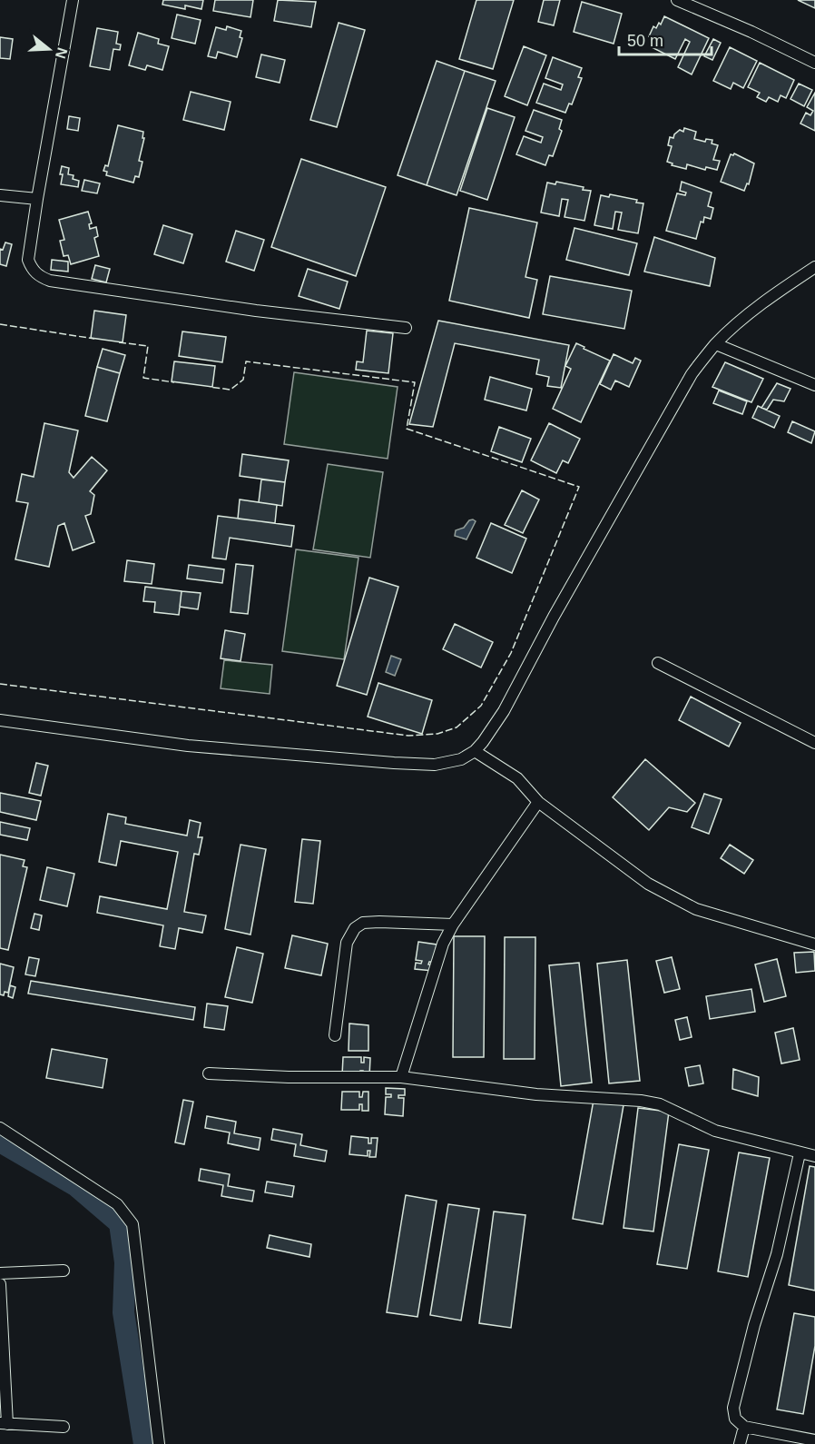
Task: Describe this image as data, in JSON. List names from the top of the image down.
{
  "scale_bar": "50 m",
  "north": "right"
}
